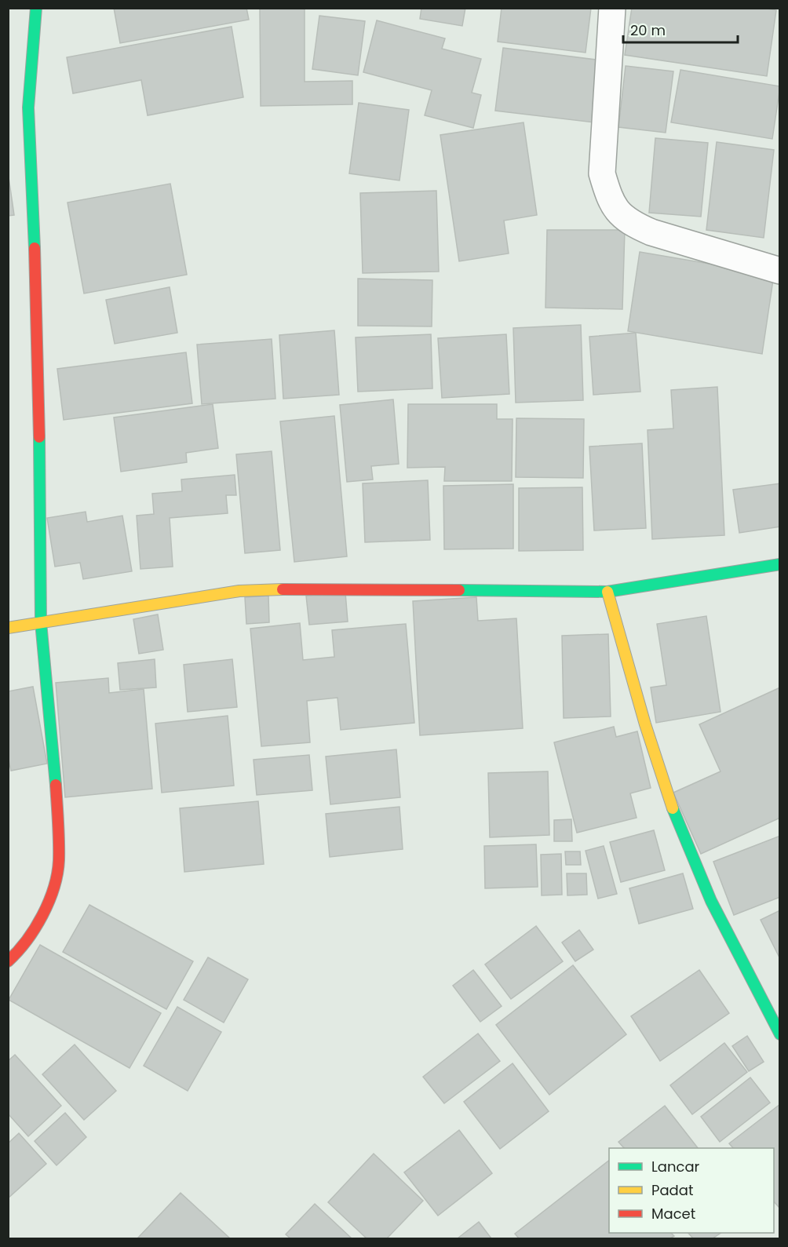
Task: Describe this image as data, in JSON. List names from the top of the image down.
{
  "legend": ["Lancar", "Padat", "Macet"],
  "scale_bar": "20 m"
}
